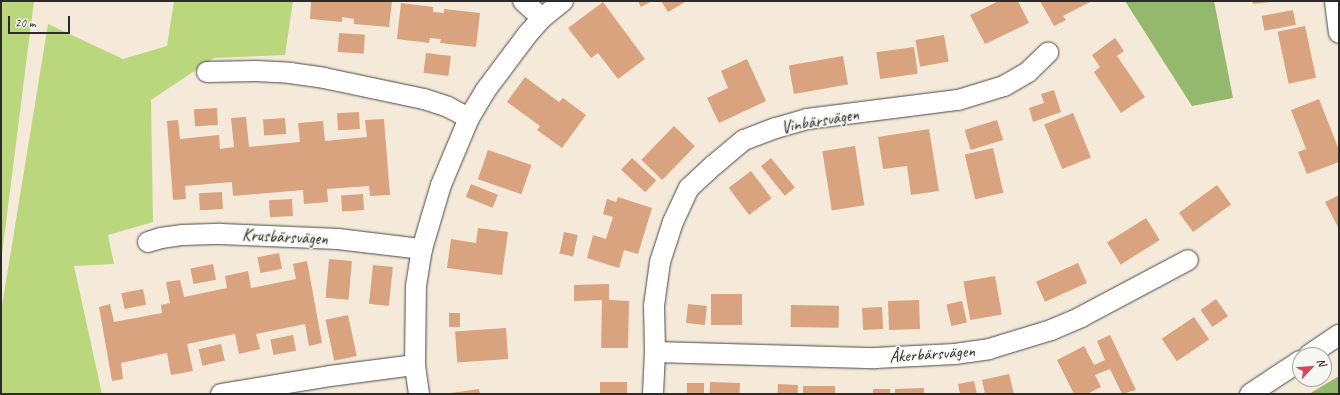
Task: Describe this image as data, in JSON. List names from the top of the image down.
{
  "streets": {
    "street": ["Vinbärsvägen", "Krusbärsvägen", "Åkerbärsvägen"]
  },
  "crossings": [
    ["Vinbärsvägen", "Åkerbärsvägen"]
  ],
  "scale_bar": "20 m",
  "north": "top right"
}
